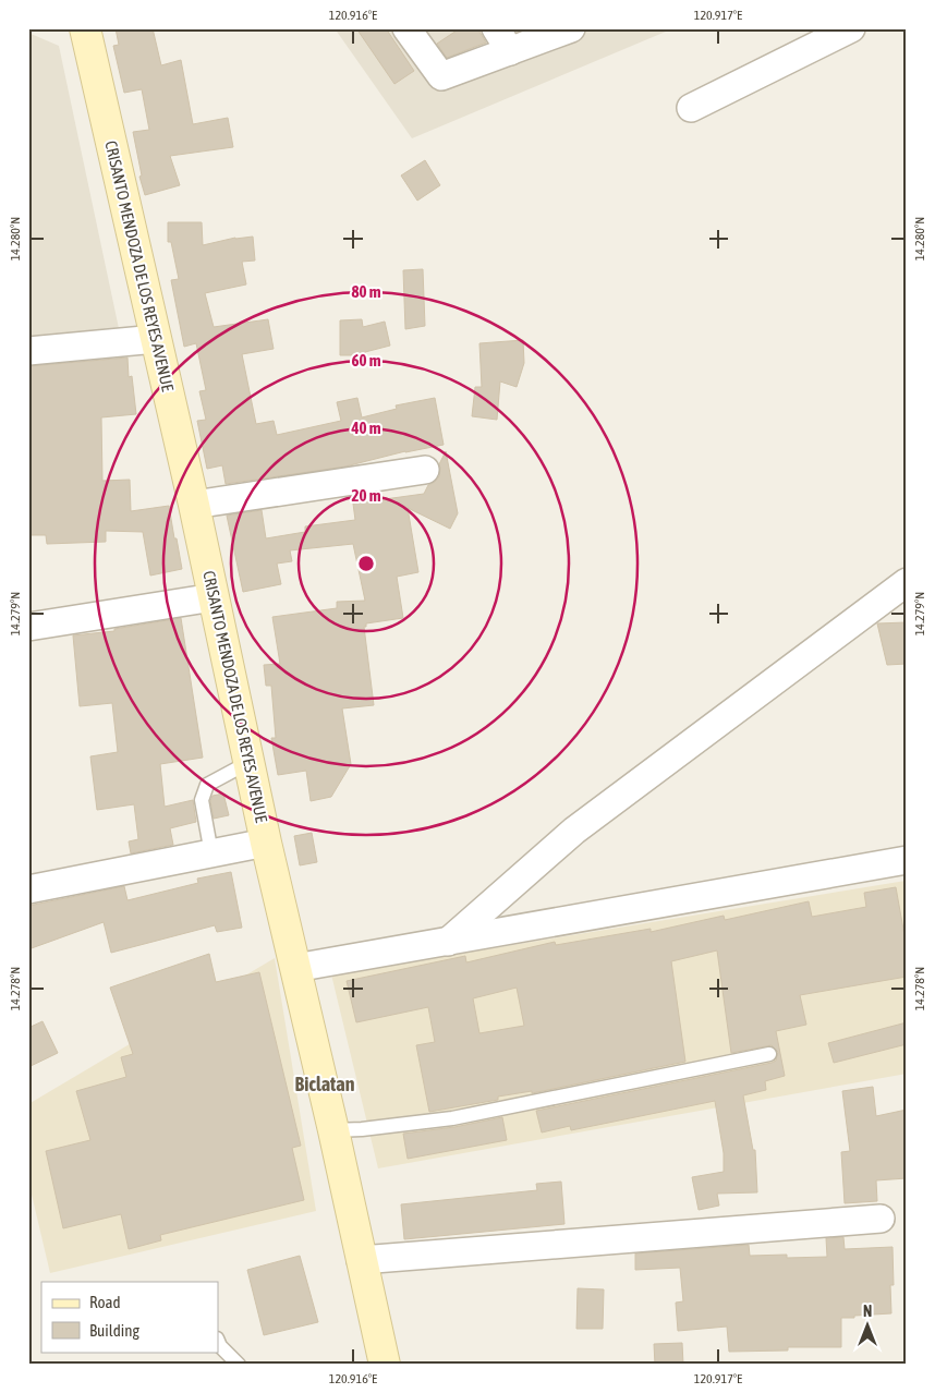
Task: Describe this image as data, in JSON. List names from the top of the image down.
{
  "streets": {
    "main road": ["CRISANTO MENDOZA DE LOS REYES AVENUE"]
  },
  "districts": ["Biclatan"],
  "legend": ["Road", "Building"],
  "north": "top",
  "coordinates": [
    "120.916°E",
    "120.917°E",
    "14.280°N",
    "14.279°N",
    "14.278°N"
  ],
  "rings": [
    "80 m",
    "60 m",
    "40 m",
    "20 m"
  ]
}
